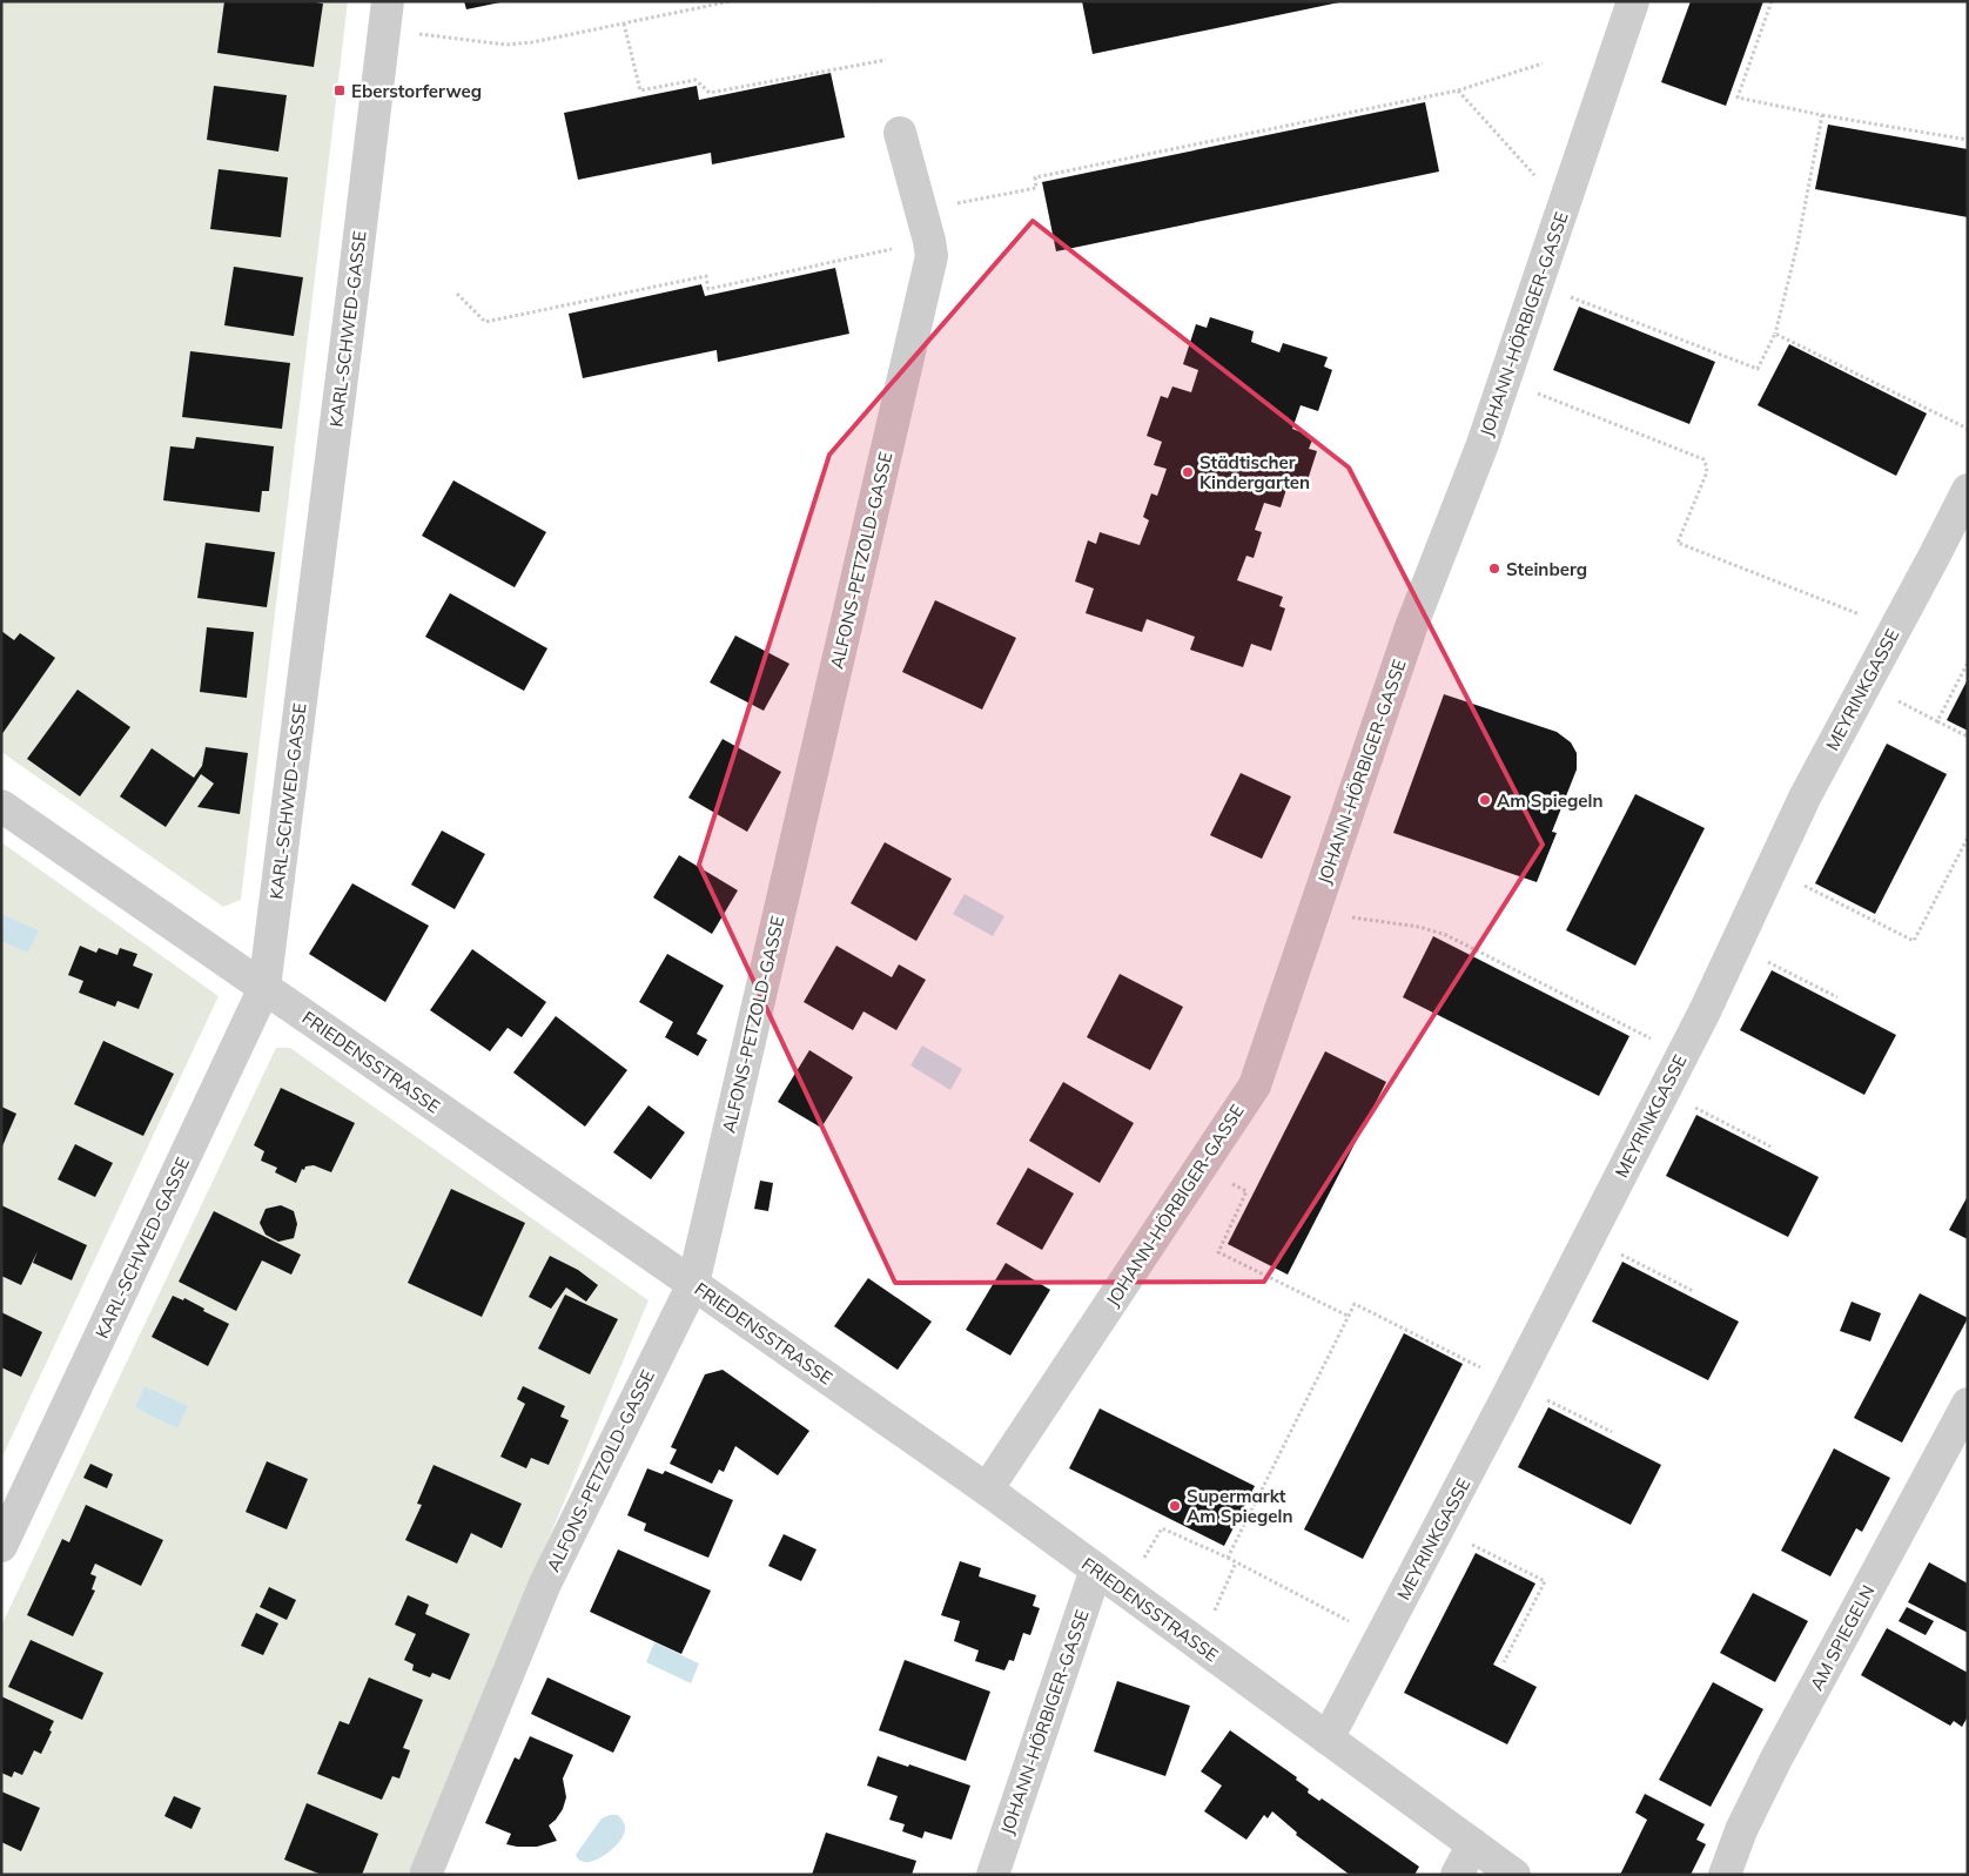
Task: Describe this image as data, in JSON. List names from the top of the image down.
{
  "streets": {
    "street": [
      "JOHANN-HÖRBIGER-GASSE",
      "KARL-SCHWED-GASSE",
      "ALFONS-PETZOLD-GASSE",
      "MEYRINKGASSE",
      "FRIEDENSSTRASSE",
      "AM SPIEGELN"
    ]
  },
  "crossings": [
    ["JOHANN-HÖRBIGER-GASSE", "FRIEDENSSTRASSE"],
    ["KARL-SCHWED-GASSE", "FRIEDENSSTRASSE"],
    ["ALFONS-PETZOLD-GASSE", "FRIEDENSSTRASSE"],
    ["MEYRINKGASSE", "FRIEDENSSTRASSE"]
  ],
  "places": {
    "transit": ["Eberstorferweg"],
    "other": [
      "Städtischer Kindergarten",
      "Steinberg",
      "Am Spiegeln",
      "Supermarkt Am Spiegeln"
    ]
  }
}
